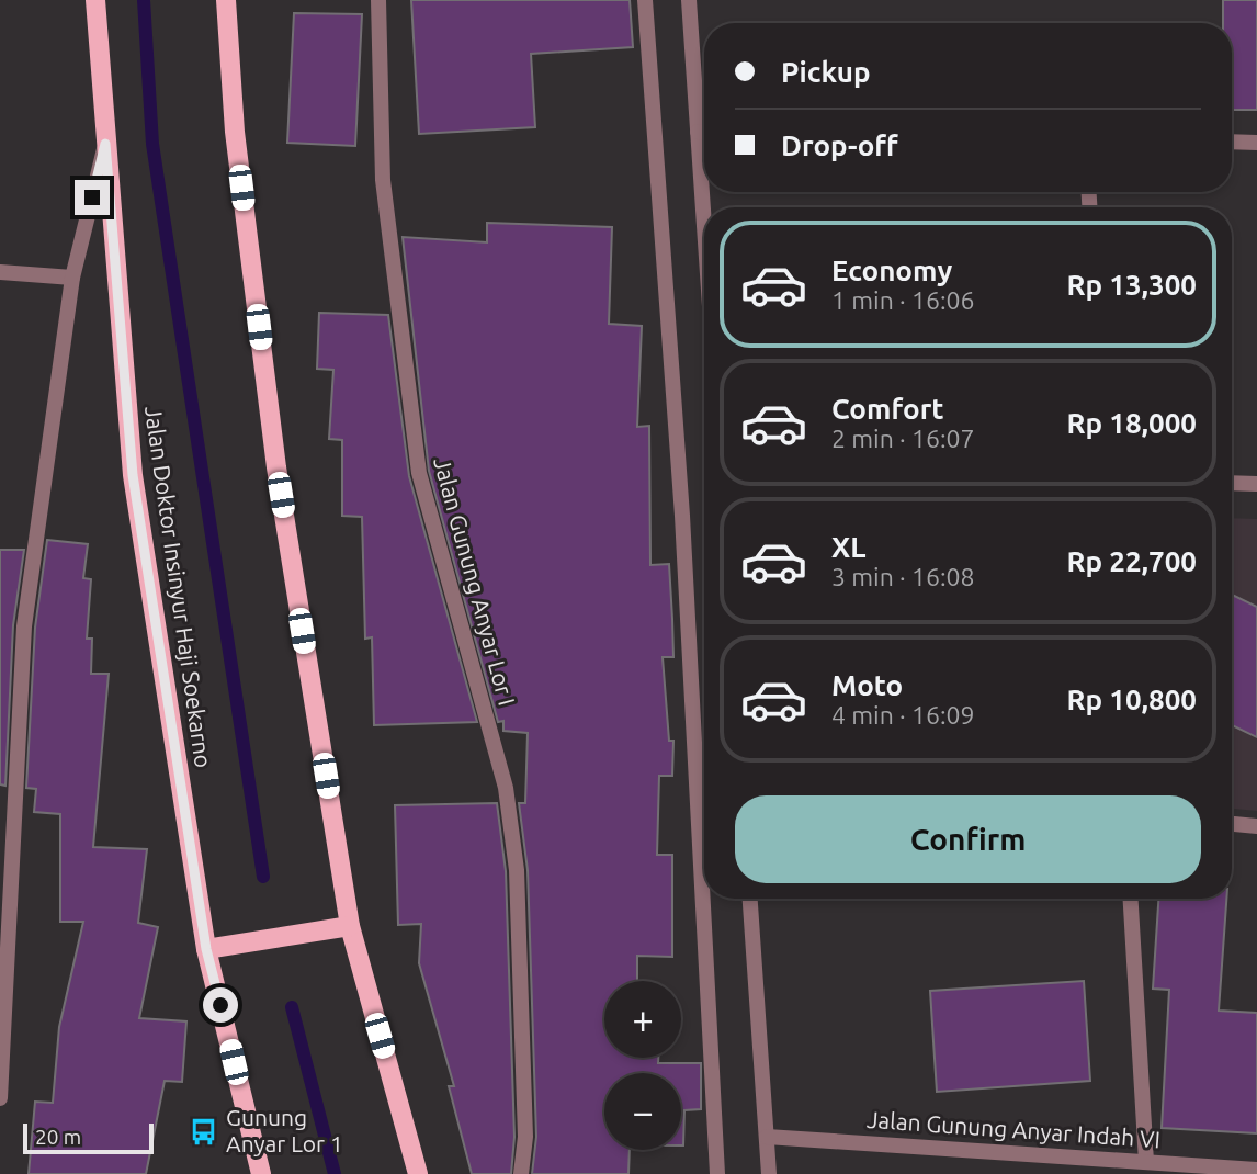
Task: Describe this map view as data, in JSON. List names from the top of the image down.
{
  "streets": {
    "main road": ["Jalan Doktor Insinyur Haji Soekarno"],
    "street": ["Jalan Gunung Anyar Lor I", "Jalan Gunung Anyar Indah VI"]
  },
  "places": {
    "bus stop": ["Gunung Anyar Lor 1"]
  },
  "scale_bar": "20 m",
  "page": {
    "banner": ["Pickup", "Drop-off"],
    "list": [
      {
        "name": "Economy",
        "note": "1 min · 16:06",
        "value": "Rp 13,300"
      },
      {
        "name": "Comfort",
        "note": "2 min · 16:07",
        "value": "Rp 18,000"
      },
      {
        "name": "XL",
        "note": "3 min · 16:08",
        "value": "Rp 22,700"
      },
      {
        "name": "Moto",
        "note": "4 min · 16:09",
        "value": "Rp 10,800"
      }
    ],
    "buttons": "Confirm",
    "map_buttons": ["+", "−"],
    "scale": "20 m"
  }
}
